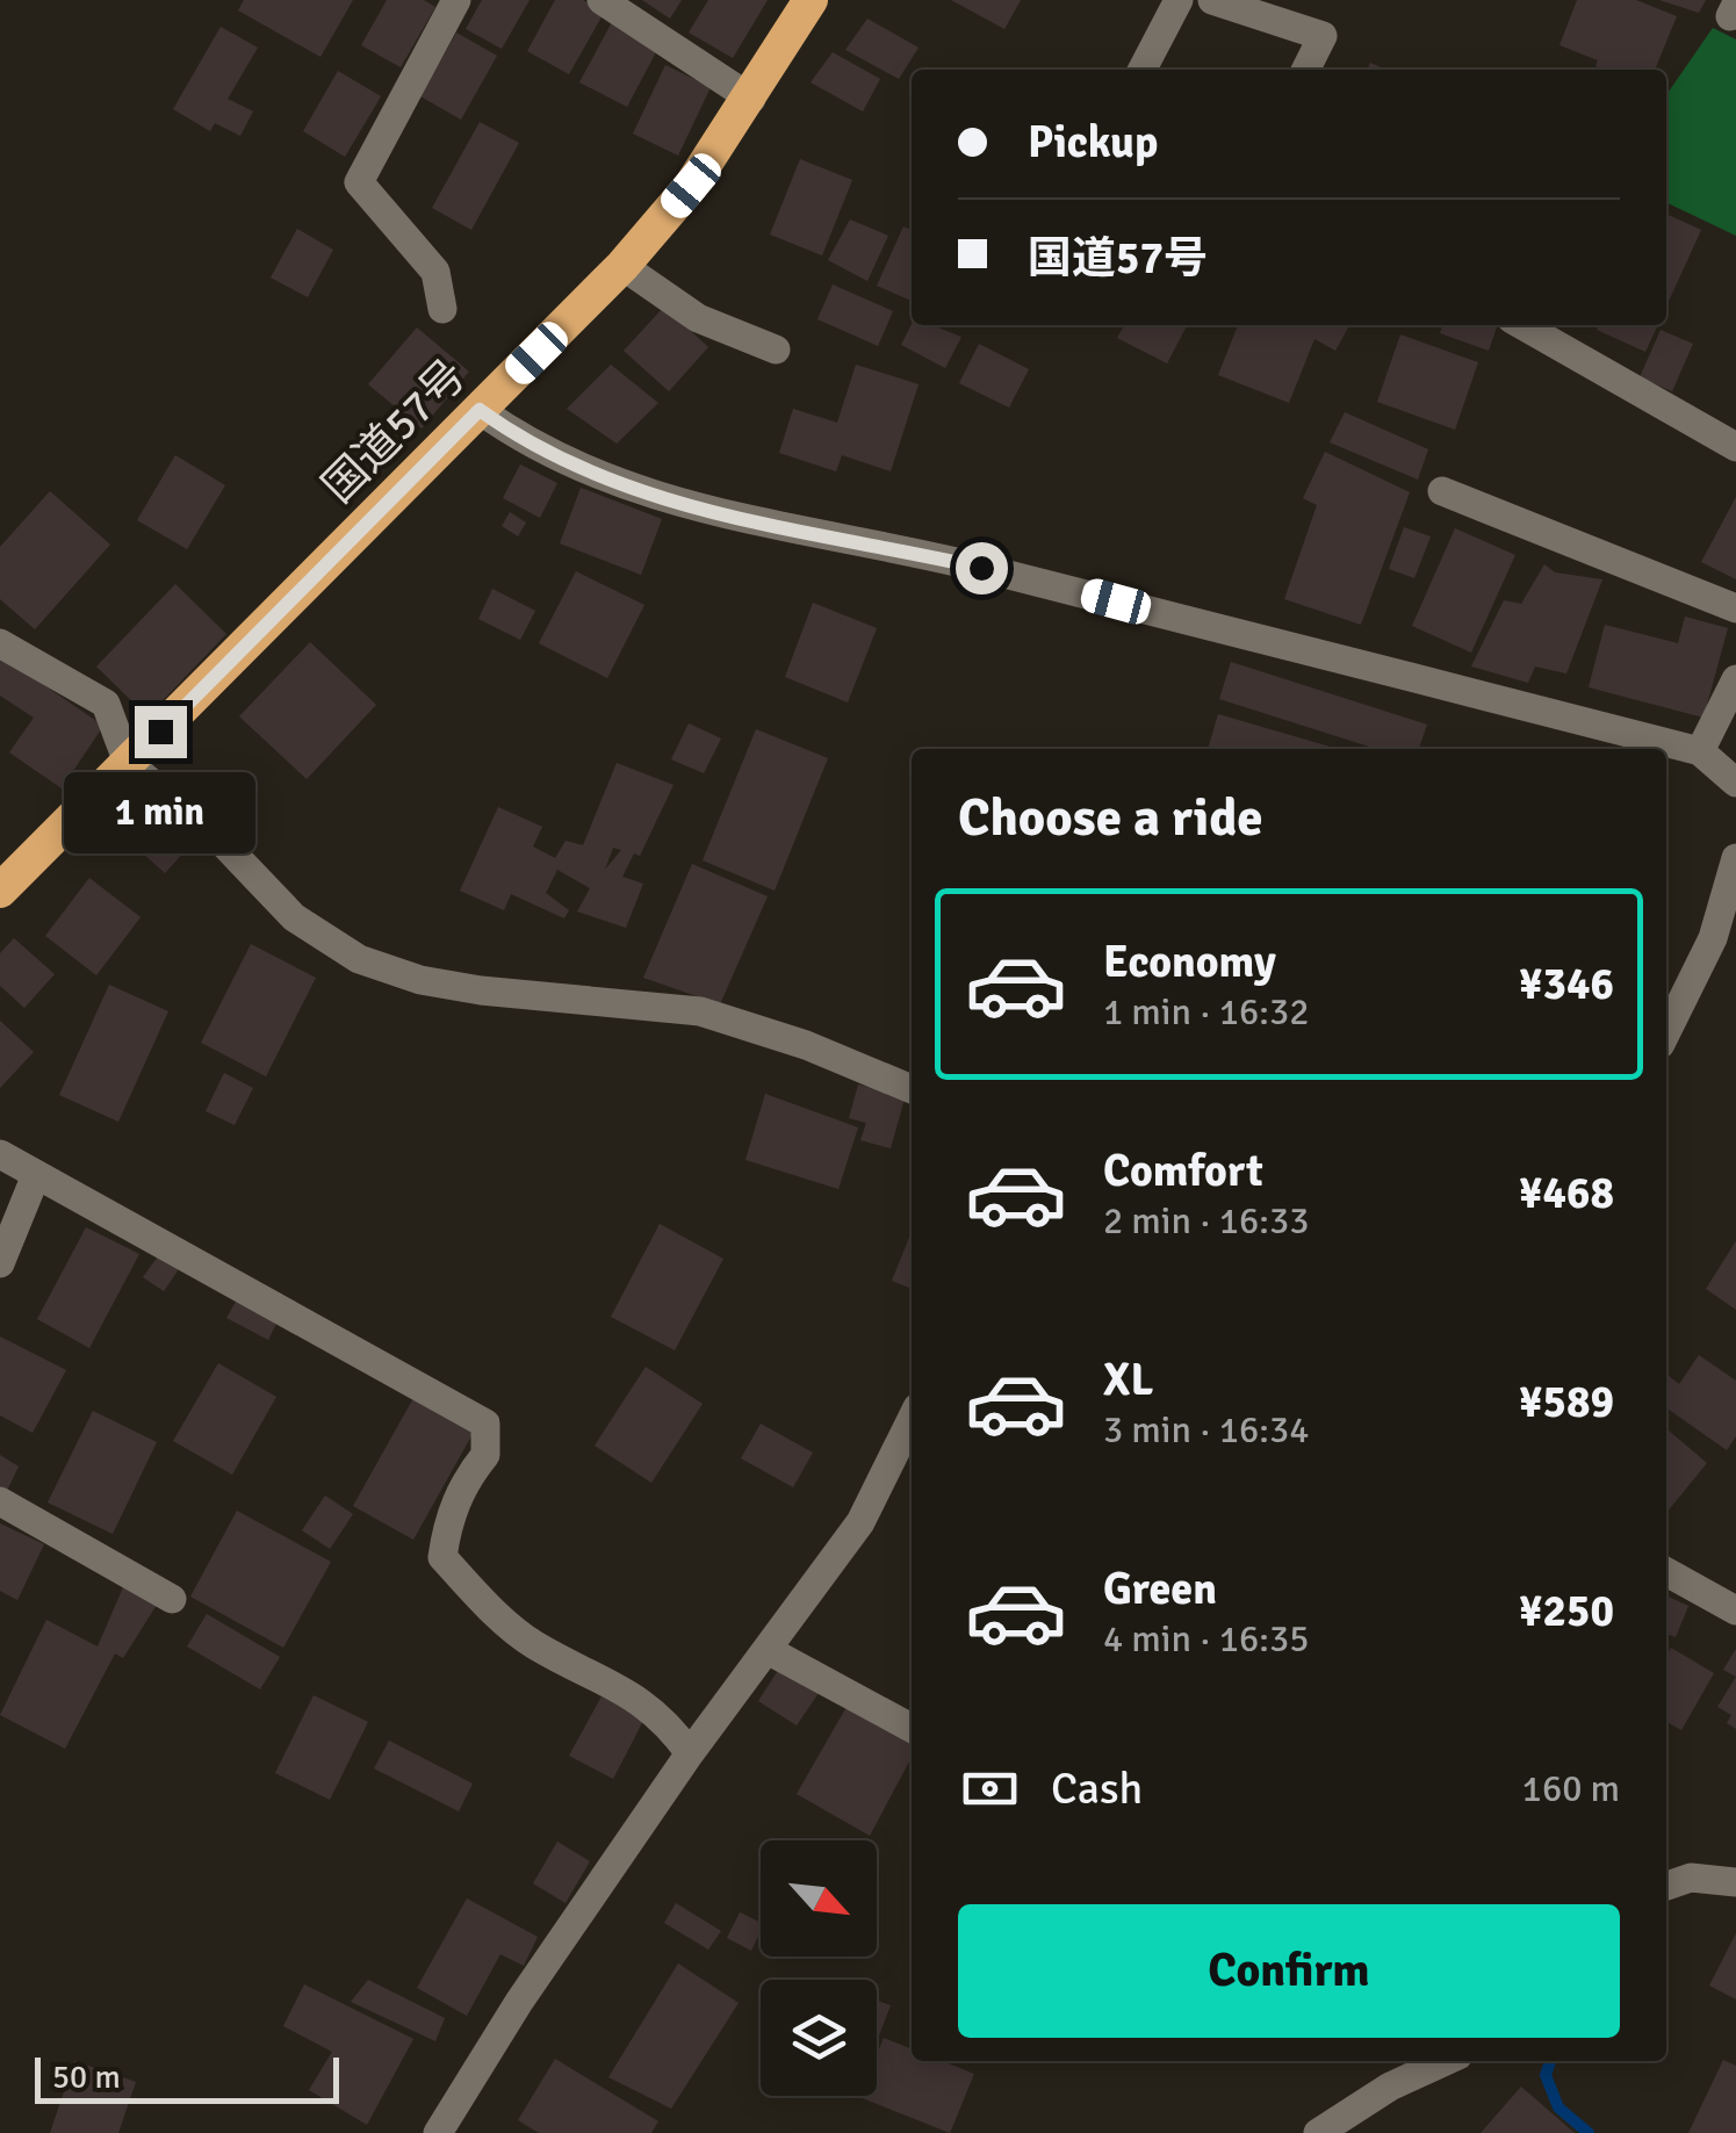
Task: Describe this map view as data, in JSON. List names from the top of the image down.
{
  "streets": {
    "highway": ["国道57号"]
  },
  "scale_bar": "50 m",
  "north": "bottom right",
  "page": {
    "banner": ["Pickup", "国道57号"],
    "heading": "Choose a ride",
    "bubble": "1 min",
    "list": [
      {
        "name": "Economy",
        "note": "1 min · 16:32",
        "value": "¥346"
      },
      {
        "name": "Comfort",
        "note": "2 min · 16:33",
        "value": "¥468"
      },
      {
        "name": "XL",
        "note": "3 min · 16:34",
        "value": "¥589"
      },
      {
        "name": "Green",
        "note": "4 min · 16:35",
        "value": "¥250"
      }
    ],
    "pay": ["Cash", "160 m"],
    "buttons": "Confirm",
    "scale": "50 m"
  }
}
